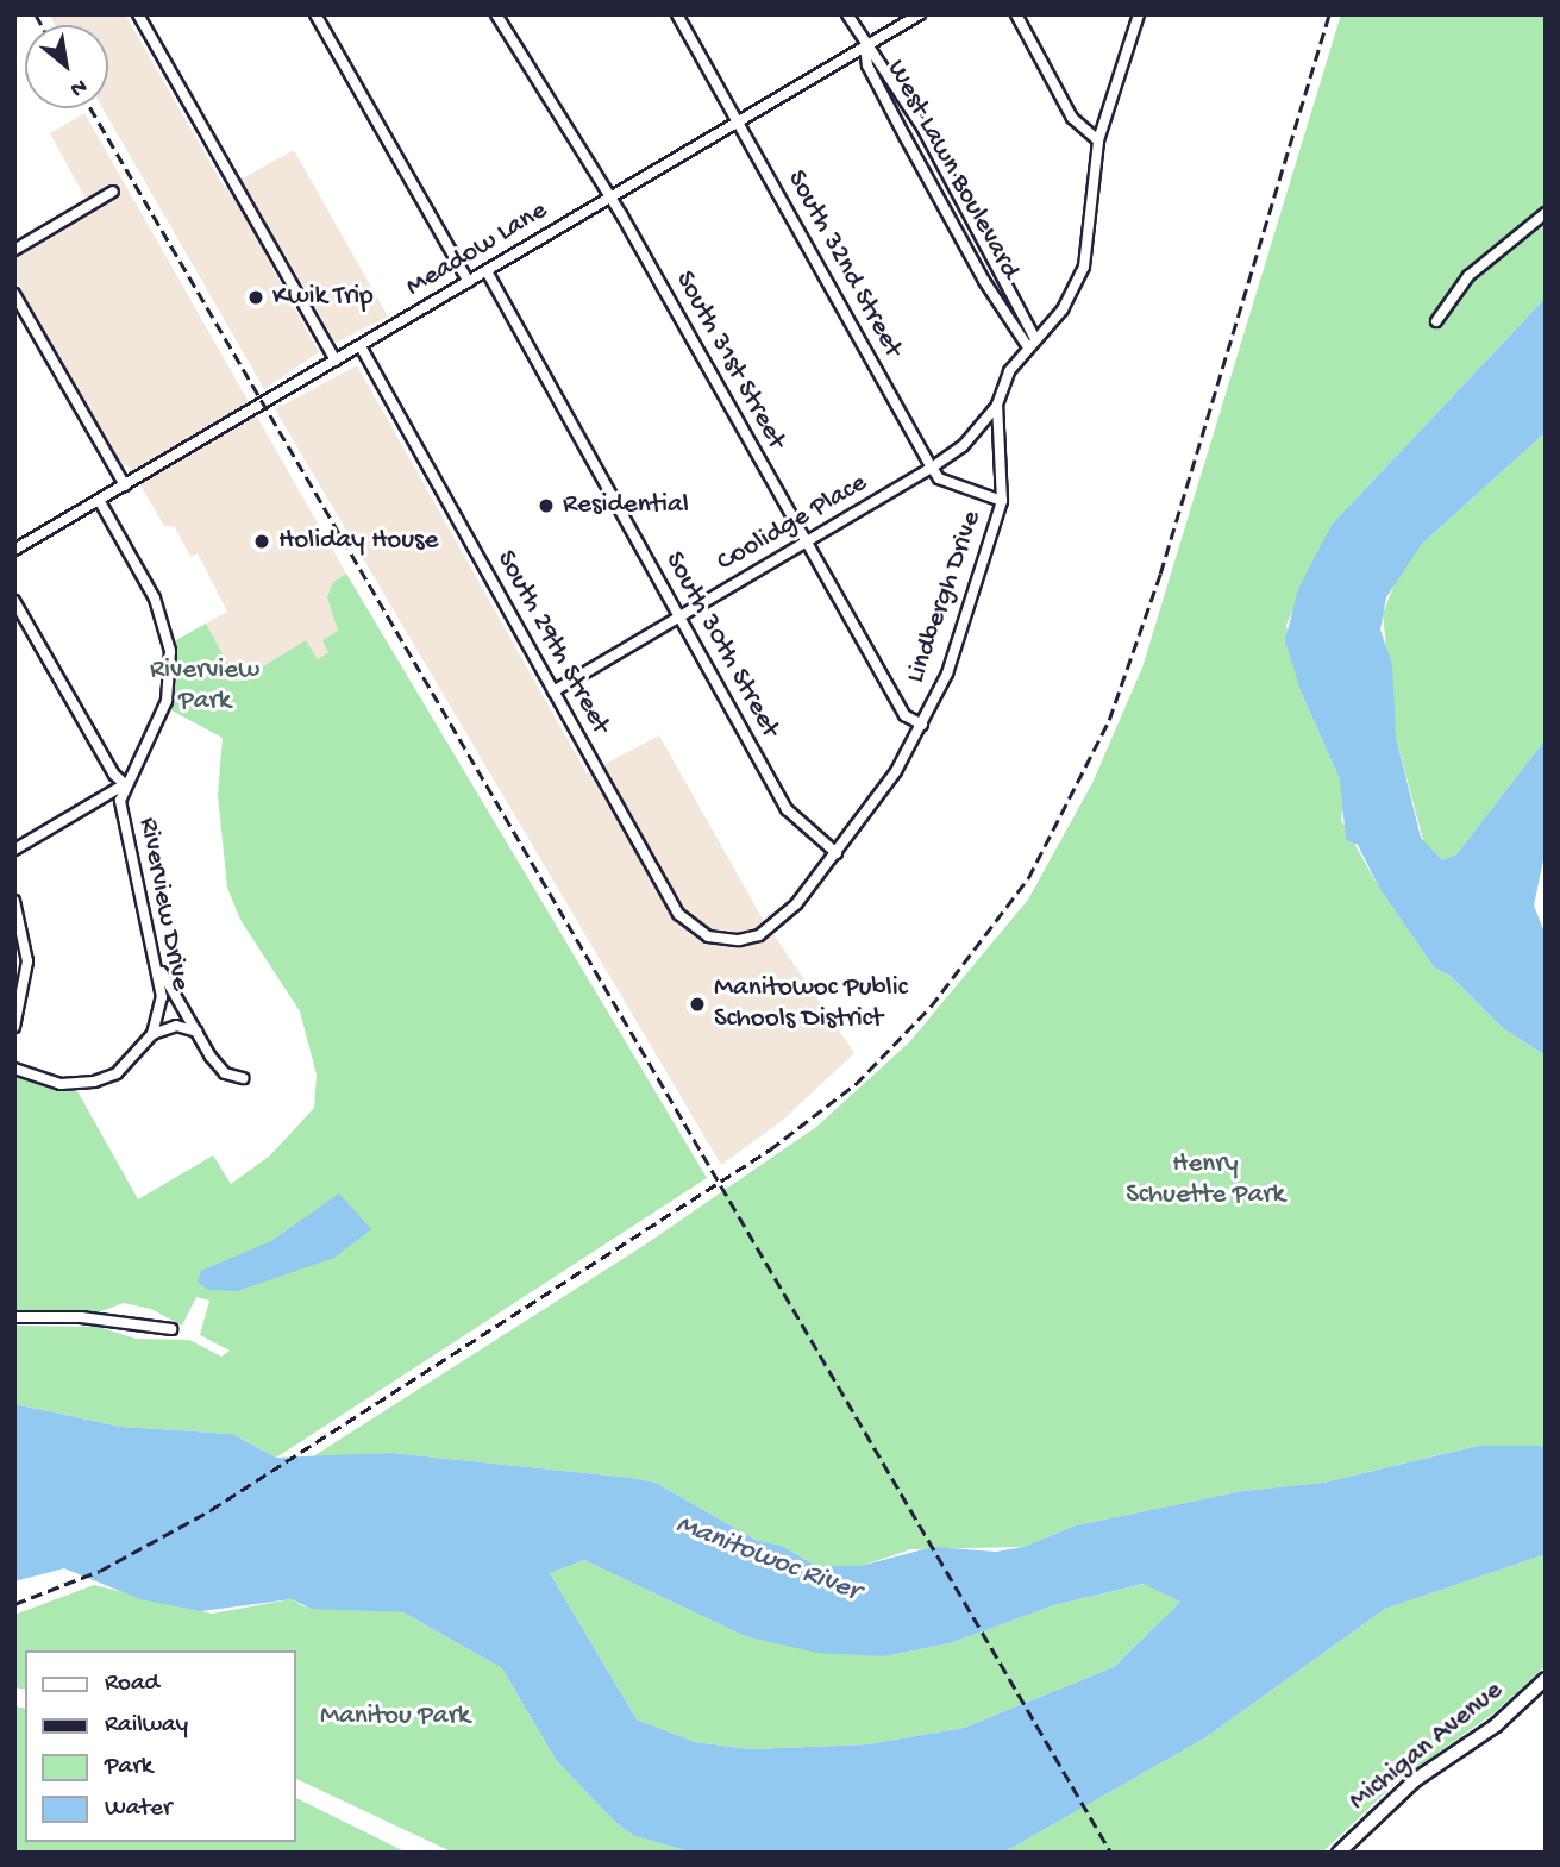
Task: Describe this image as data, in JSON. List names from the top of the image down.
{
  "streets": {
    "street": [
      "West Lawn Boulevard",
      "Meadow Lane",
      "South 32nd Street",
      "South 31st Street",
      "Coolidge Place",
      "Lindbergh Drive",
      "South 29th Street",
      "South 30th Street",
      "Riverview Drive",
      "Michigan Avenue"
    ]
  },
  "crossings": [
    ["West Lawn Boulevard", "Meadow Lane"],
    ["West Lawn Boulevard", "Lindbergh Drive"],
    ["Meadow Lane", "South 32nd Street"],
    ["Meadow Lane", "South 31st Street"],
    ["Meadow Lane", "South 29th Street"],
    ["Meadow Lane", "South 30th Street"],
    ["Meadow Lane", "Riverview Drive"],
    ["South 32nd Street", "Coolidge Place"],
    ["South 32nd Street", "Lindbergh Drive"],
    ["South 31st Street", "Coolidge Place"],
    ["South 31st Street", "Lindbergh Drive"],
    ["Coolidge Place", "Lindbergh Drive"],
    ["Coolidge Place", "South 29th Street"],
    ["Coolidge Place", "South 30th Street"],
    ["Lindbergh Drive", "South 29th Street"],
    ["Lindbergh Drive", "South 30th Street"]
  ],
  "water": ["Manitowoc River"],
  "parks": ["Riverview Park", "Henry Schuette Park", "Manitou Park"],
  "places": [
    "Kwik Trip",
    "Residential",
    "Holiday House",
    "Manitowoc Public Schools District"
  ],
  "legend": [
    "Road",
    "Railway",
    "Park",
    "Water"
  ],
  "north": "bottom right"
}
